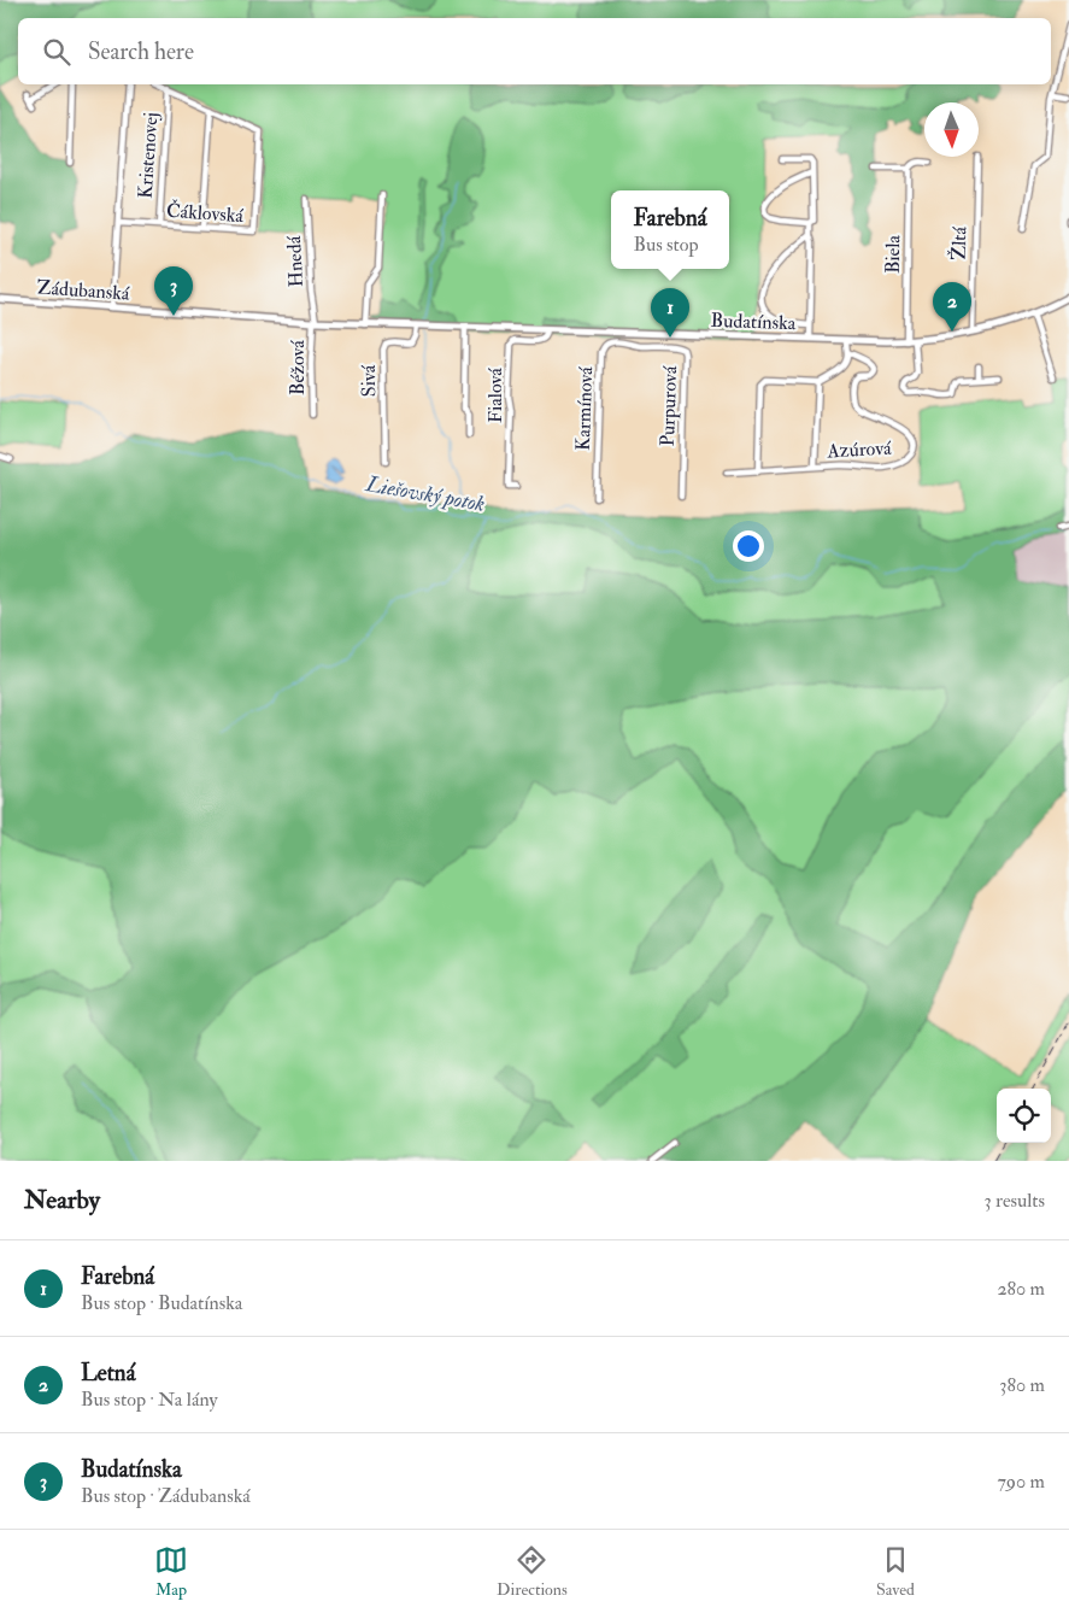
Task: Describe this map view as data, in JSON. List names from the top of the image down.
{
  "streets": {
    "street": [
      "Kristenovej",
      "Čáklovská",
      "Žltá",
      "Biela",
      "Hnedá",
      "Zádubanská",
      "Budatínska",
      "Béžová",
      "Sivá",
      "Fialová",
      "Purpurová",
      "Karmínová",
      "Azúrová"
    ]
  },
  "crossings": [
    ["Kristenovej", "Čáklovská"],
    ["Žltá", "Budatínska"],
    ["Biela", "Budatínska"],
    ["Hnedá", "Zádubanská"],
    ["Hnedá", "Budatínska"],
    ["Hnedá", "Béžová"],
    ["Zádubanská", "Budatínska"],
    ["Zádubanská", "Béžová"],
    ["Budatínska", "Béžová"],
    ["Budatínska", "Sivá"],
    ["Budatínska", "Fialová"],
    ["Purpurová", "Karmínová"]
  ],
  "water": ["Liešovský potok"],
  "north": "bottom",
  "page": {
    "search": "Search here",
    "popup": ["Farebná", "Bus stop"],
    "pins": ["3", "2", "1"],
    "heading": ["Nearby", "3 results"],
    "list": [
      {
        "mark": "1",
        "name": "Farebná",
        "note": "Bus stop · Budatínska",
        "value": "280 m"
      },
      {
        "mark": "2",
        "name": "Letná",
        "note": "Bus stop · Na lány",
        "value": "380 m"
      },
      {
        "mark": "3",
        "name": "Budatínska",
        "note": "Bus stop · Zádubanská",
        "value": "790 m"
      }
    ],
    "nav": ["Map", "Directions", "Saved"]
  }
}
